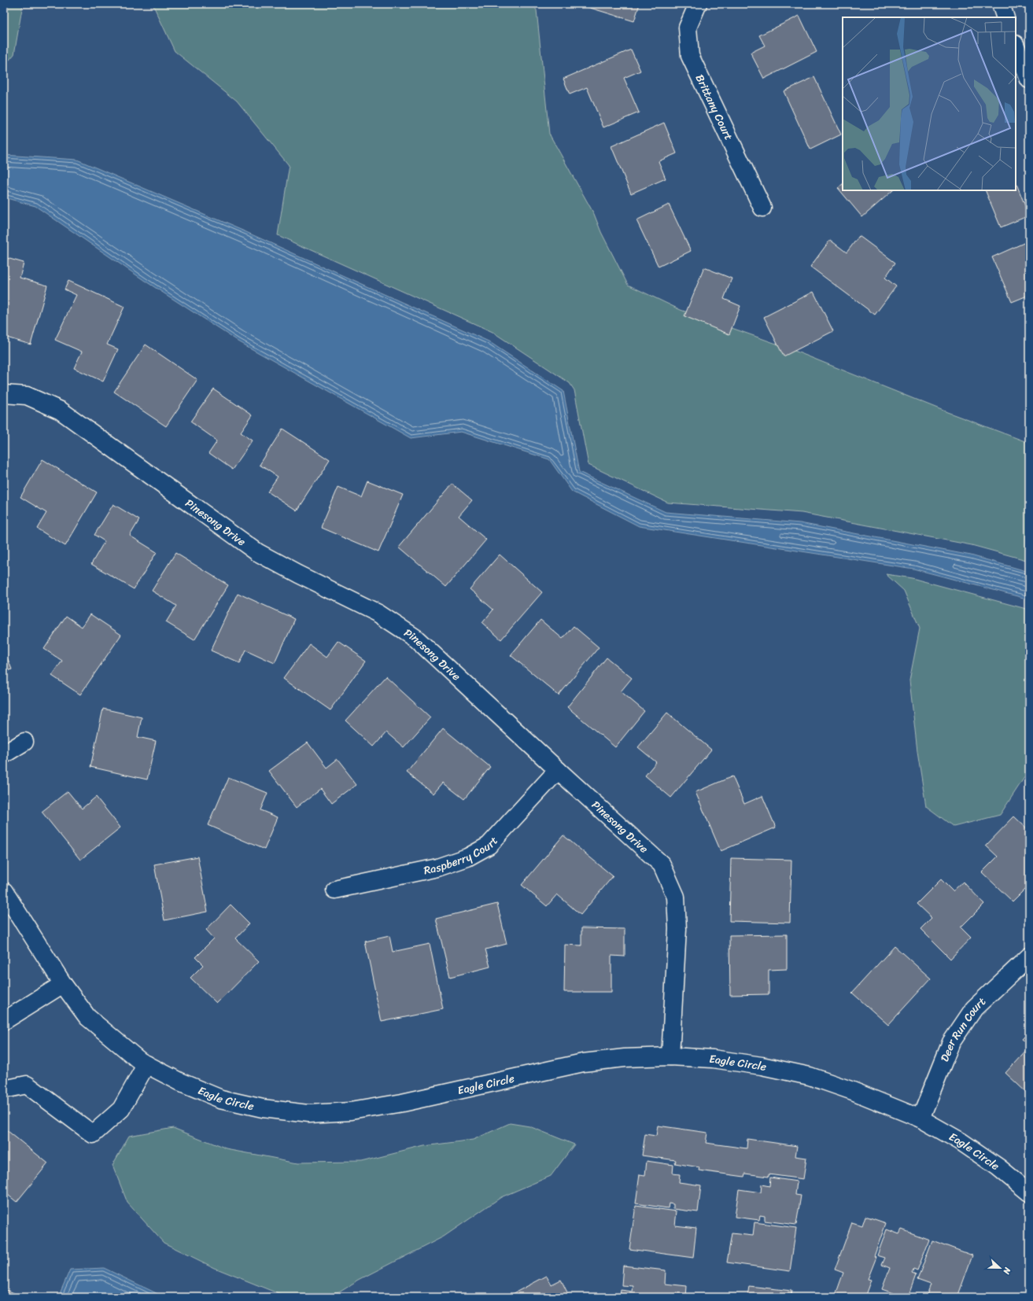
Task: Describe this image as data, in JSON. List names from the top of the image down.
{
  "streets": {
    "street": [
      "Brittany Court",
      "Pinesong Drive",
      "Raspberry Court",
      "Deer Run Court",
      "Eagle Circle"
    ]
  },
  "crossings": [
    ["Pinesong Drive", "Raspberry Court"],
    ["Pinesong Drive", "Eagle Circle"],
    ["Deer Run Court", "Eagle Circle"]
  ],
  "north": "right"
}
